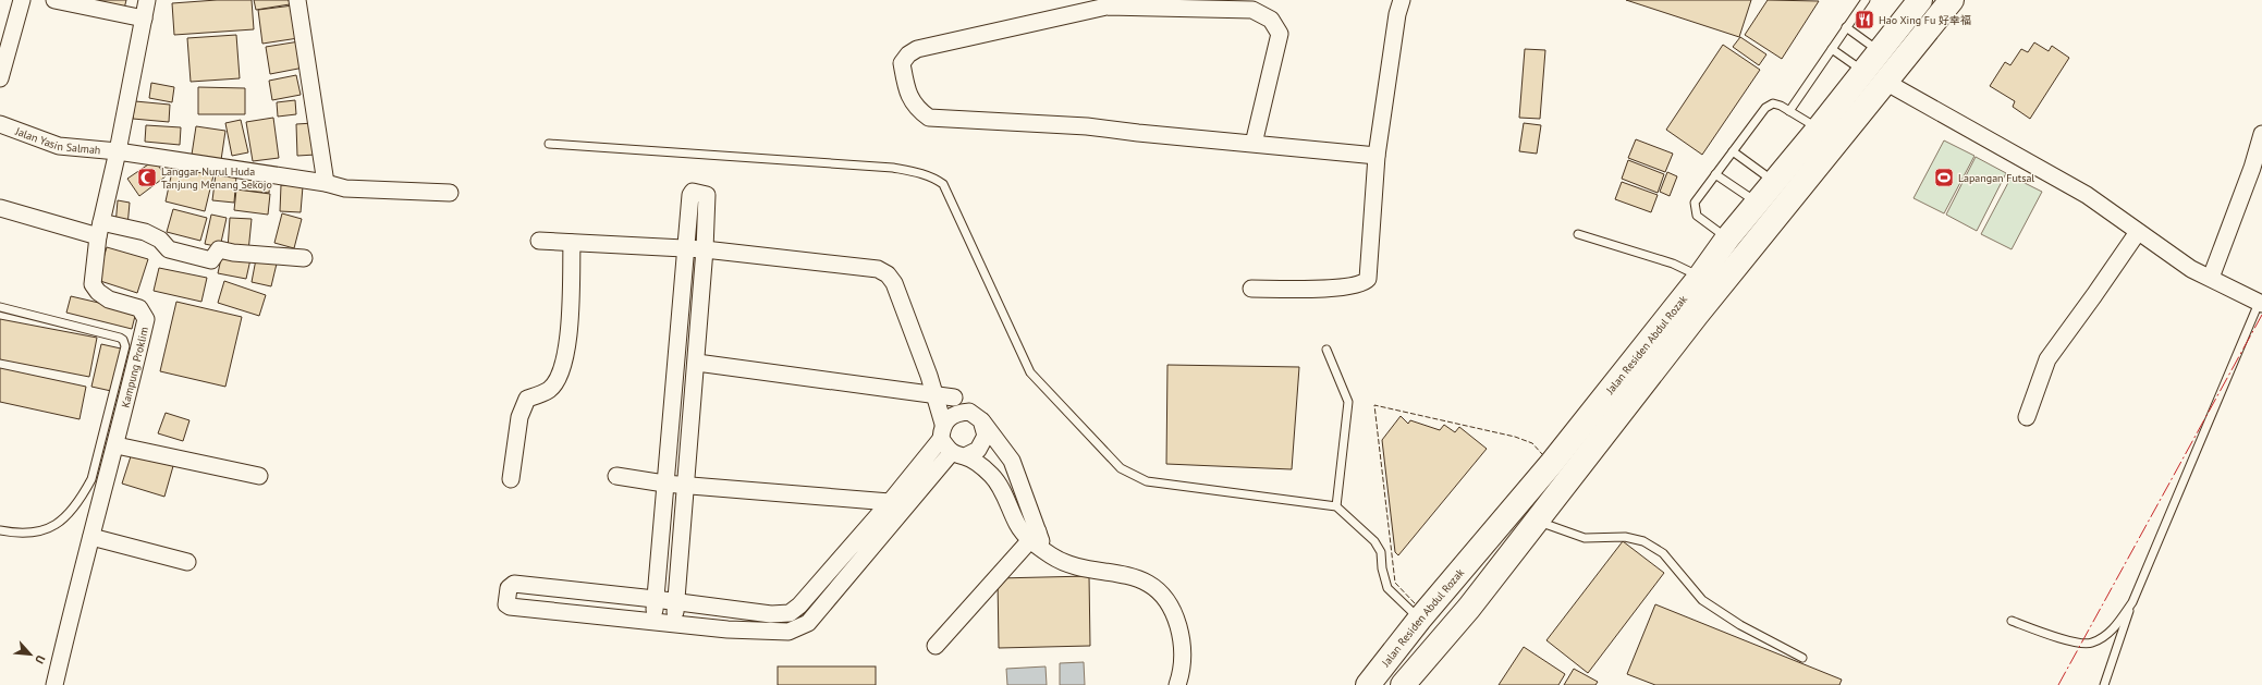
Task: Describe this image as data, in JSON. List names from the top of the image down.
{
  "streets": {
    "highway": ["Jalan Residen Abdul Rozak"],
    "street": ["Jalan Yasin Salmah", "Kampung Proklim"]
  },
  "crossings": [
    ["Jalan Yasin Salmah", "Kampung Proklim"]
  ],
  "places": {
    "restaurant": ["Hao Xing Fu 好幸福"],
    "mosque": ["Langgar Nurul Huda Tanjung Menang Sekojo"],
    "sports": ["Lapangan Futsal"]
  },
  "north": "bottom right"
}
